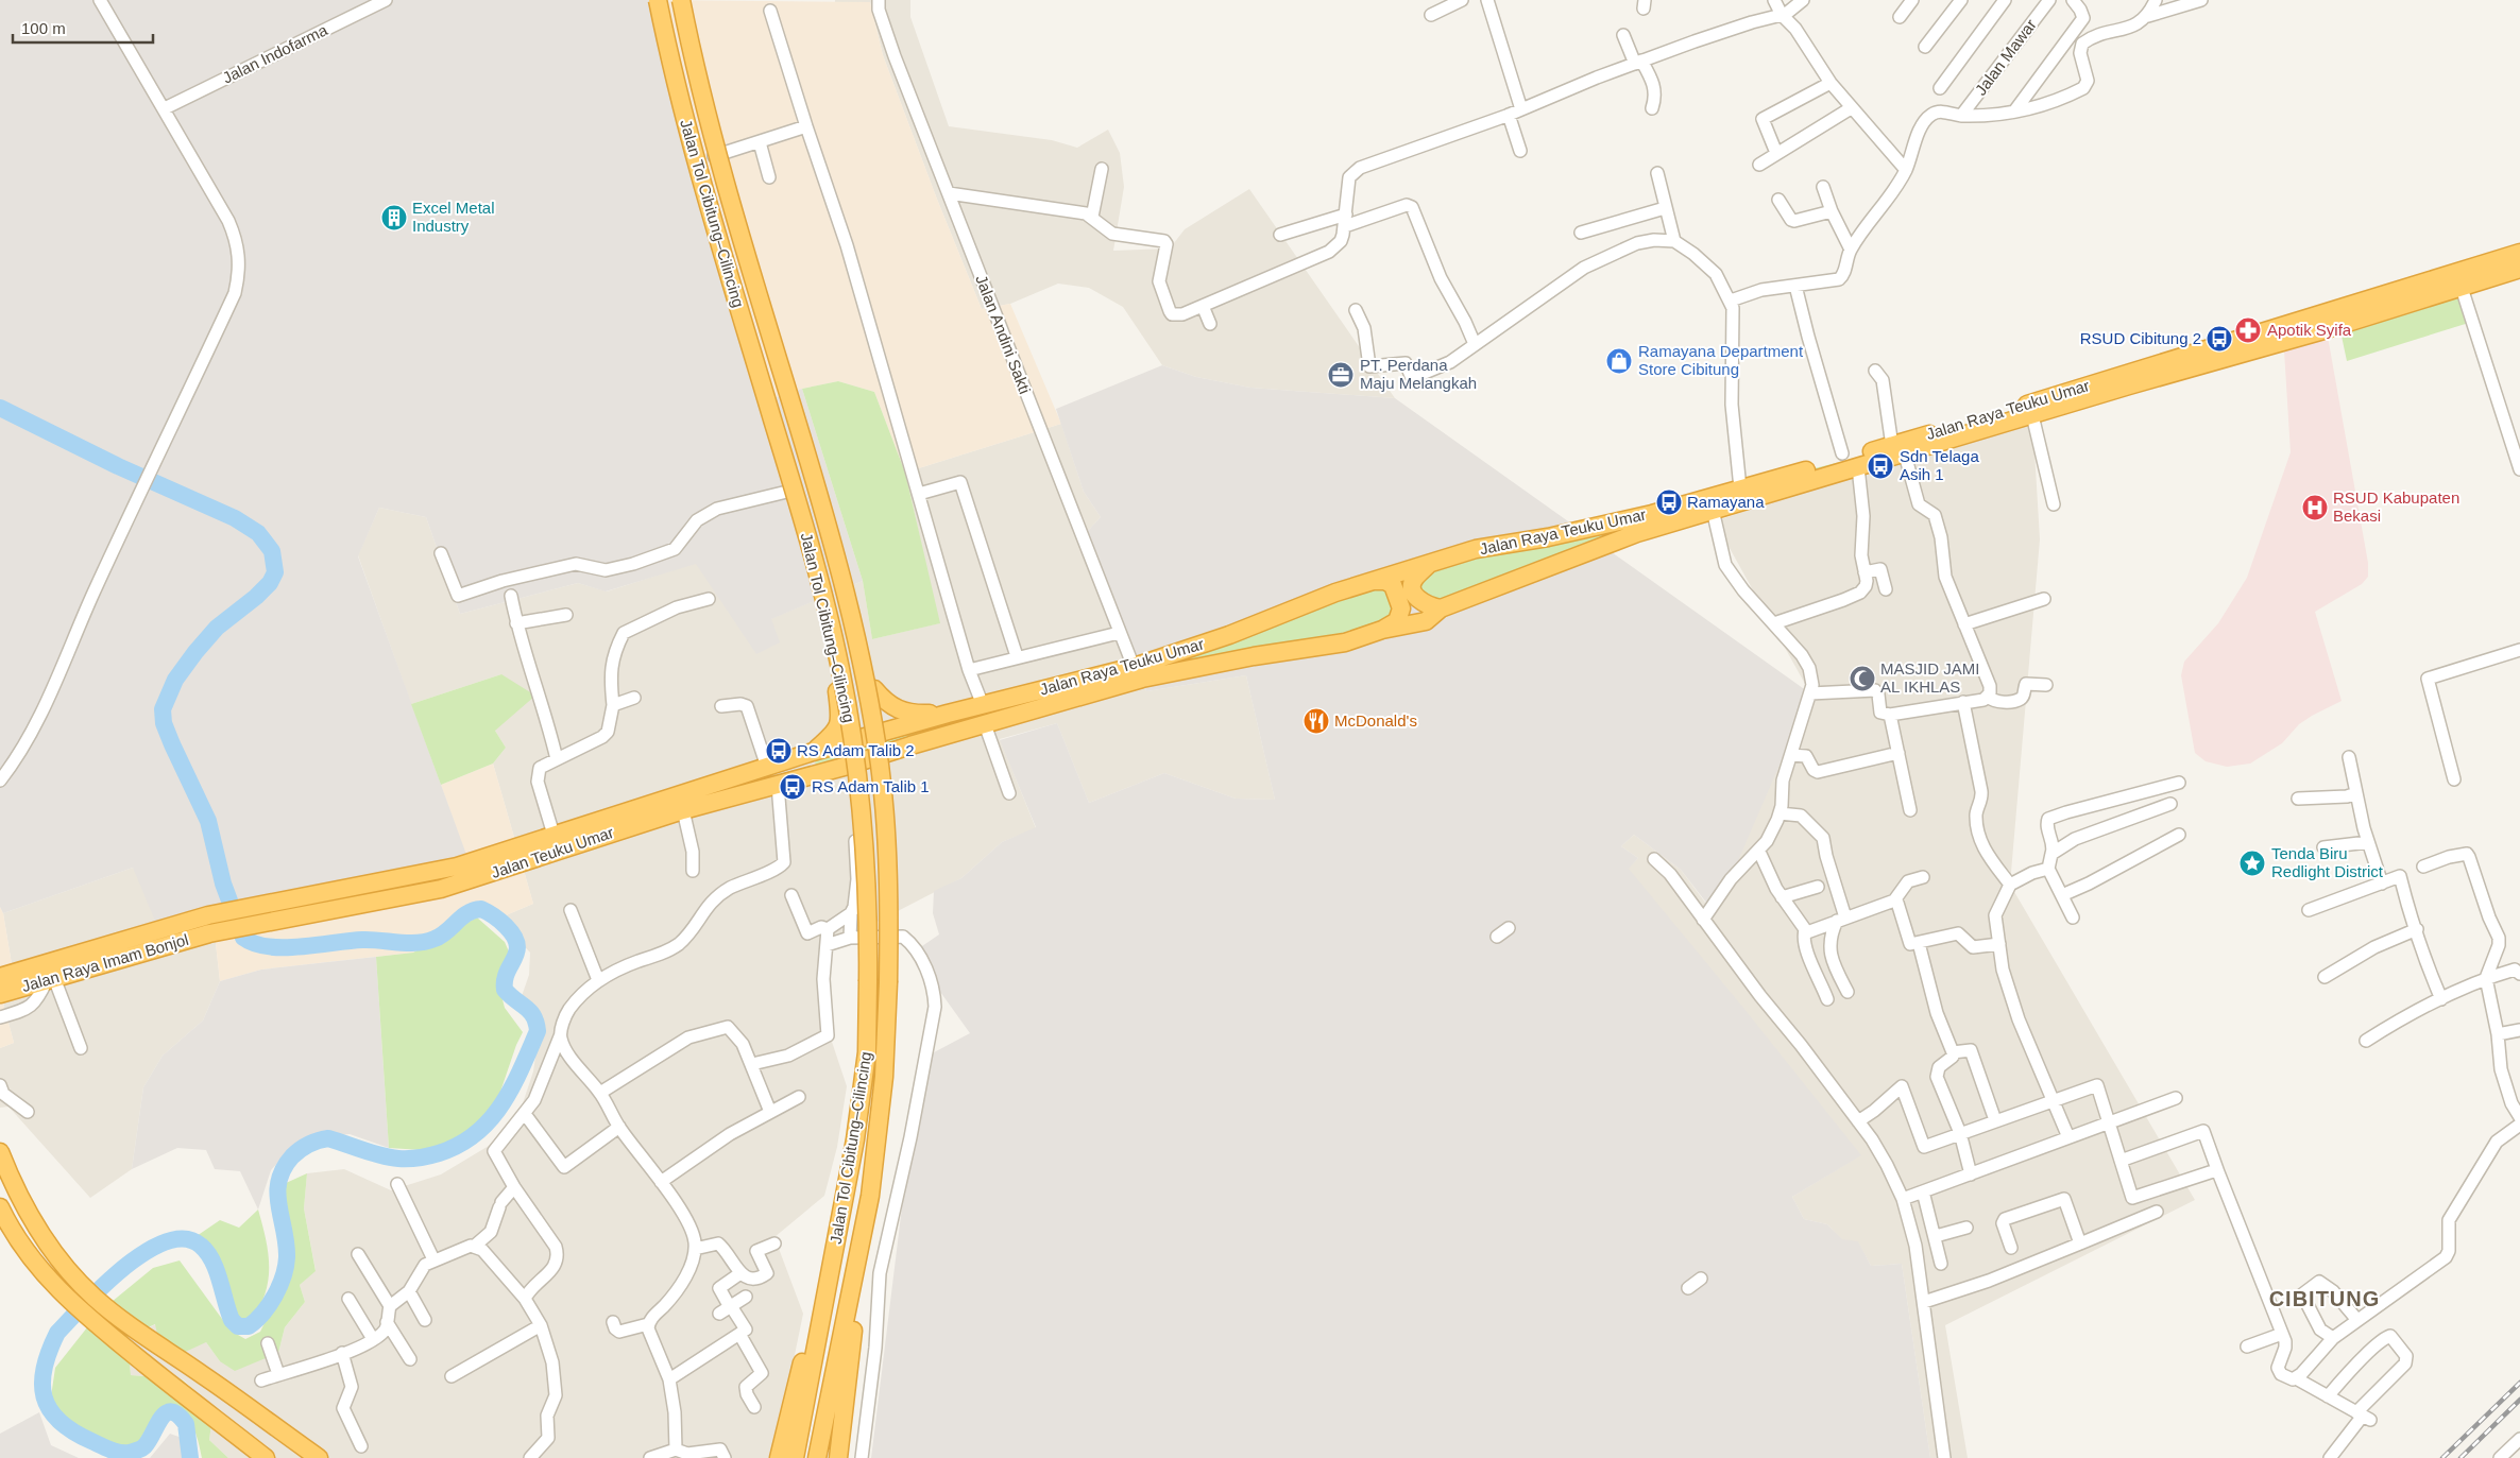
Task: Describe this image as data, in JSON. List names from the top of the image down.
{
  "streets": {
    "highway": [
      "Jalan Tol Cibitung–Cilincing",
      "Jalan Raya Teuku Umar",
      "Jalan Teuku Umar",
      "Jalan Raya Imam Bonjol"
    ],
    "street": ["Jalan Indofarma", "Jalan Mawar", "Jalan Andini Sakti"]
  },
  "crossings": [
    ["Jalan Andini Sakti", "Jalan Raya Teuku Umar"],
    ["Jalan Raya Teuku Umar", "Jalan Teuku Umar"],
    ["Jalan Teuku Umar", "Jalan Raya Imam Bonjol"]
  ],
  "districts": ["CIBITUNG"],
  "places": {
    "building": ["Excel Metal Industry"],
    "pharmacy": ["Apotik Syifa"],
    "bus stop": [
      "RSUD Cibitung 2",
      "Sdn Telaga Asih 1",
      "Ramayana",
      "RS Adam Talib 2",
      "RS Adam Talib 1"
    ],
    "shop": ["Ramayana Department Store Cibitung"],
    "office": ["PT. Perdana Maju Melangkah"],
    "hospital": ["RSUD Kabupaten Bekasi"],
    "mosque": ["MASJID JAMI AL IKHLAS"],
    "restaurant": ["McDonald's"],
    "place": ["Tenda Biru Redlight District"]
  },
  "scale_bar": "100 m"
}
